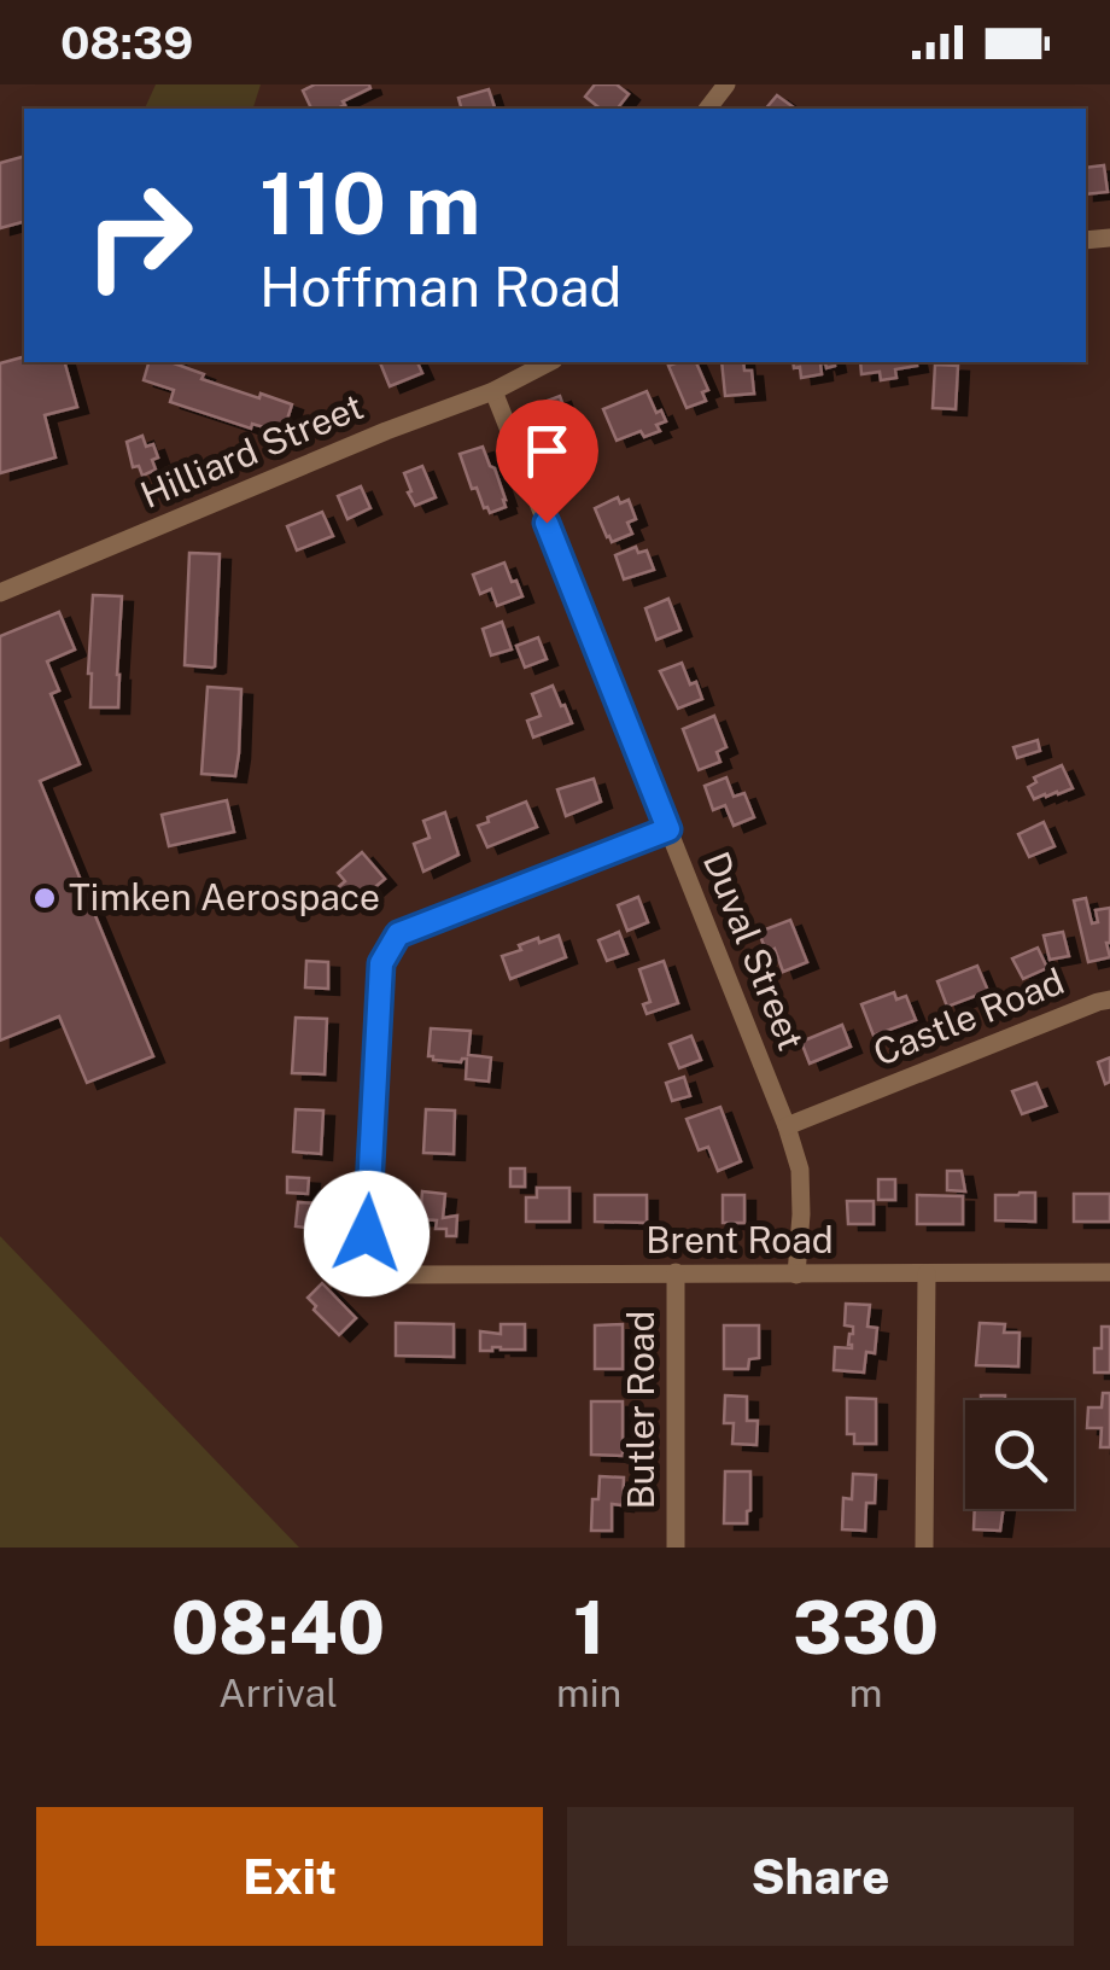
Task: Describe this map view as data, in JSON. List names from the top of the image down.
{
  "streets": {
    "street": [
      "Hilliard Street",
      "Duval Street",
      "Castle Road",
      "Brent Road",
      "Butler Road"
    ]
  },
  "crossings": [
    ["Hilliard Street", "Duval Street"],
    ["Duval Street", "Castle Road"],
    ["Duval Street", "Brent Road"],
    ["Brent Road", "Butler Road"]
  ],
  "places": ["Timken Aerospace"],
  "page": {
    "status": "08:39",
    "turn": ["110 m", "Hoffman Road"],
    "eta": [
      "08:40",
      "Arrival",
      "1",
      "min",
      "330",
      "m"
    ],
    "buttons": ["Exit", "Share"]
  }
}
